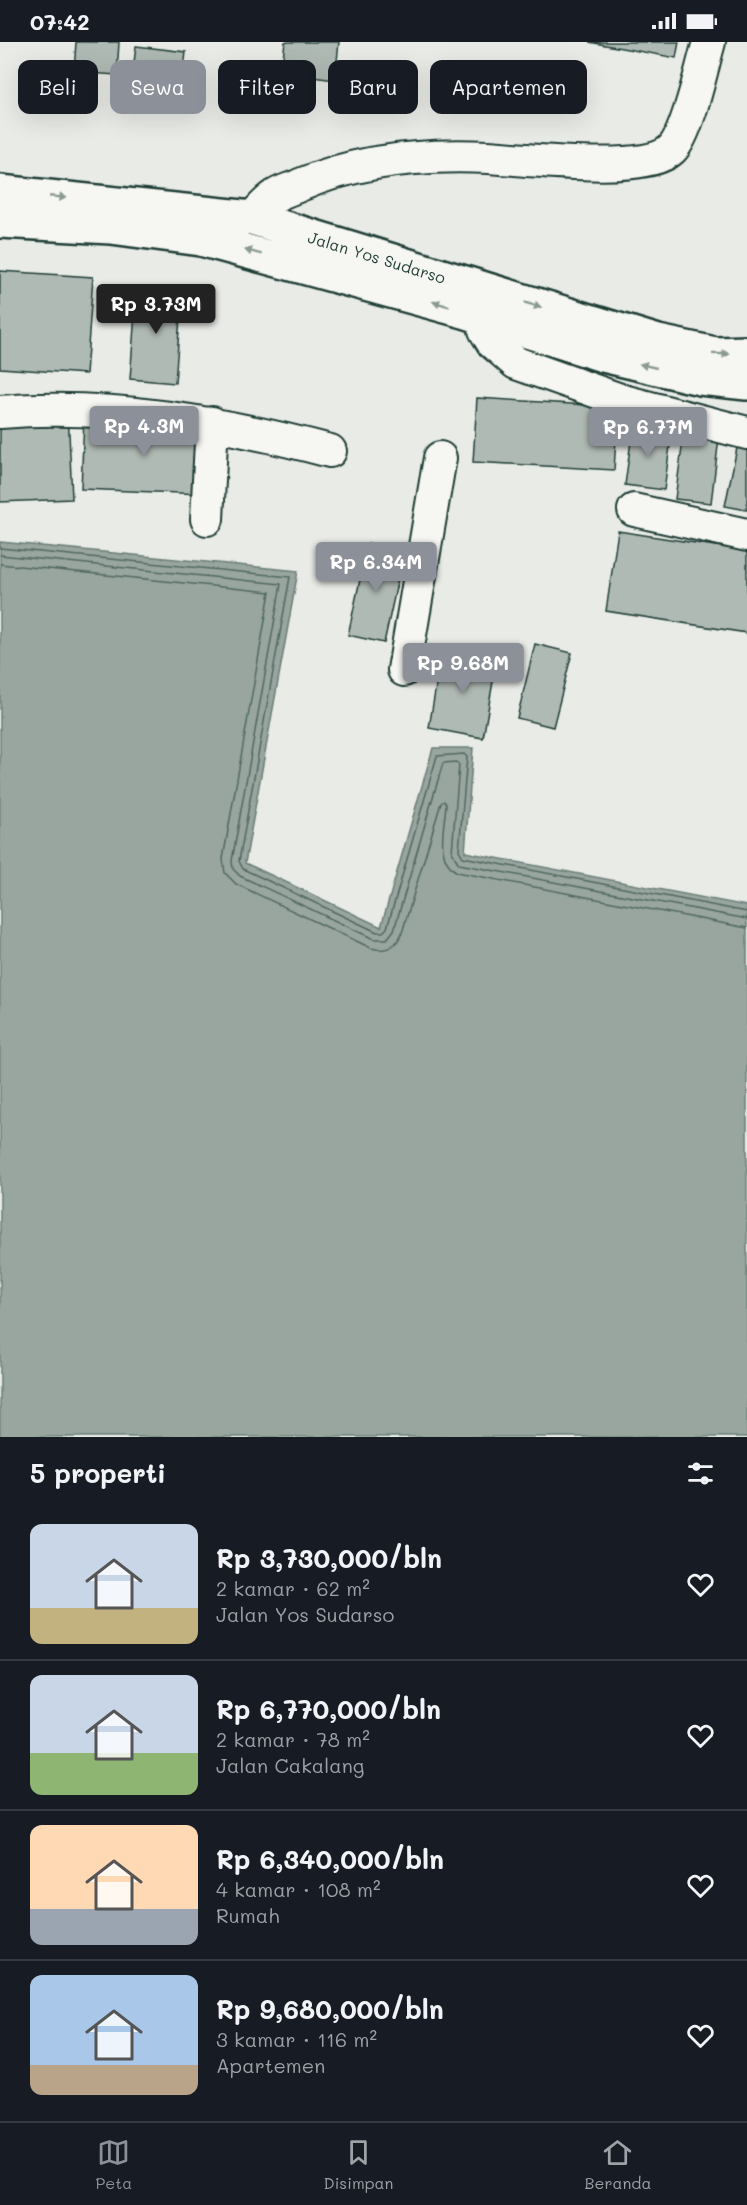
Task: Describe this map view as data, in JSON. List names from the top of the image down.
{
  "streets": {
    "highway": ["Jalan Yos Sudarso"]
  },
  "page": {
    "status": "07:42",
    "chip": [
      "Beli",
      "Sewa",
      "Filter",
      "Baru",
      "Apartemen"
    ],
    "price": [
      "Rp 3.73M",
      "Rp 4.3M",
      "Rp 6.77M",
      "Rp 6.34M",
      "Rp 9.68M"
    ],
    "heading": "5 properti",
    "list": [
      {
        "name": "Rp 3,730,000/bln",
        "note": "2 kamar · 62 m² · Jalan Yos Sudarso"
      },
      {
        "name": "Rp 6,770,000/bln",
        "note": "2 kamar · 78 m² · Jalan Cakalang"
      },
      {
        "name": "Rp 6,340,000/bln",
        "note": "4 kamar · 108 m² · Rumah"
      },
      {
        "name": "Rp 9,680,000/bln",
        "note": "3 kamar · 116 m² · Apartemen"
      }
    ],
    "tabs": ["Peta", "Disimpan", "Beranda"]
  }
}
